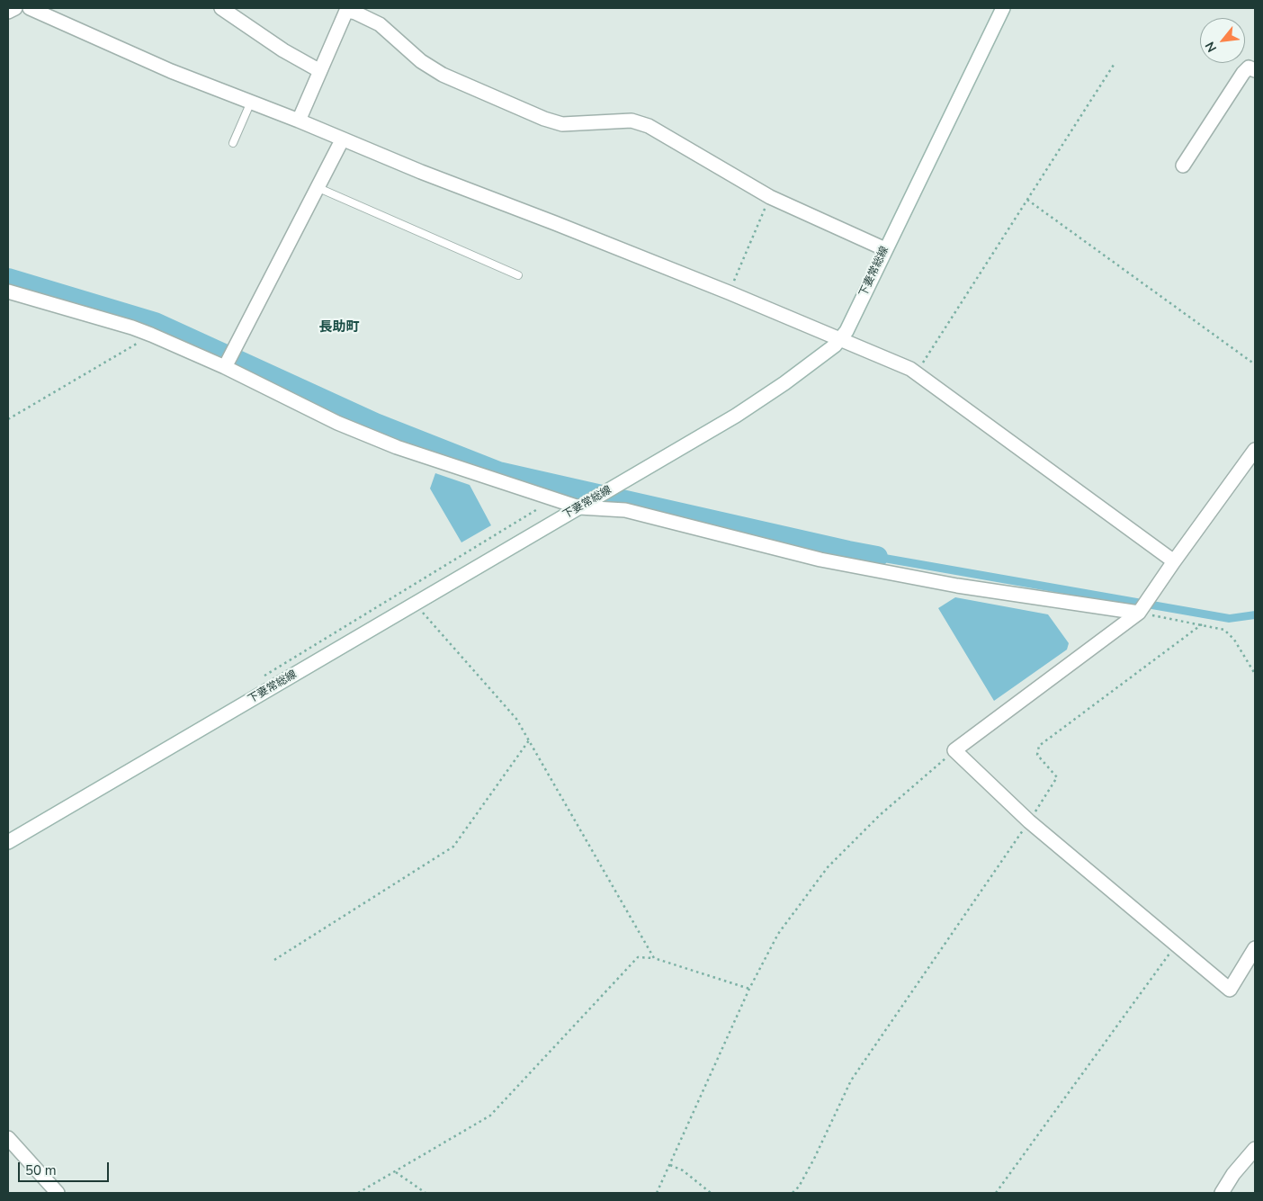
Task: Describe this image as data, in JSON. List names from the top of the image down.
{
  "streets": {
    "street": ["下妻常総線"]
  },
  "districts": ["長助町"],
  "scale_bar": "50 m",
  "north": "bottom left"
}
